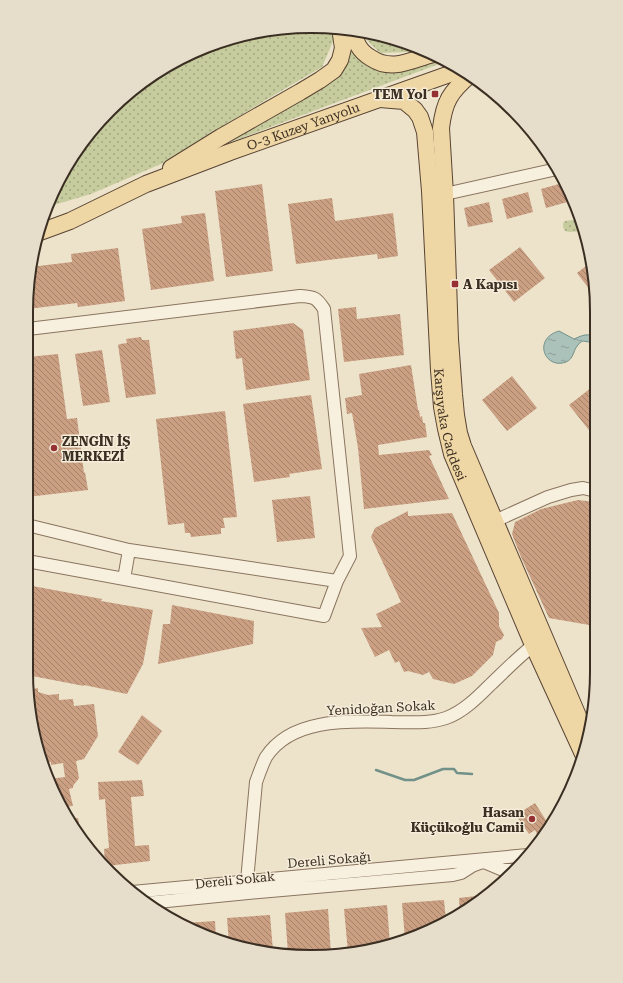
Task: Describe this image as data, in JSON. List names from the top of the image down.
{
  "streets": {
    "main road": ["O-3 Kuzey Yanyolu", "Karşıyaka Caddesi"],
    "street": ["Yenidoğan Sokak", "Dereli Sokağı", "Dereli Sokak"]
  },
  "crossings": [
    ["O-3 Kuzey Yanyolu", "Karşıyaka Caddesi"],
    ["Karşıyaka Caddesi", "Yenidoğan Sokak"],
    ["Yenidoğan Sokak", "Dereli Sokağı"],
    ["Yenidoğan Sokak", "Dereli Sokak"],
    ["Dereli Sokağı", "Dereli Sokak"]
  ],
  "places": {
    "transit": ["TEM Yol", "A Kapısı"],
    "other": ["ZENGİN İŞ MERKEZİ", "Hasan Küçükoğlu Camii"]
  }
}
